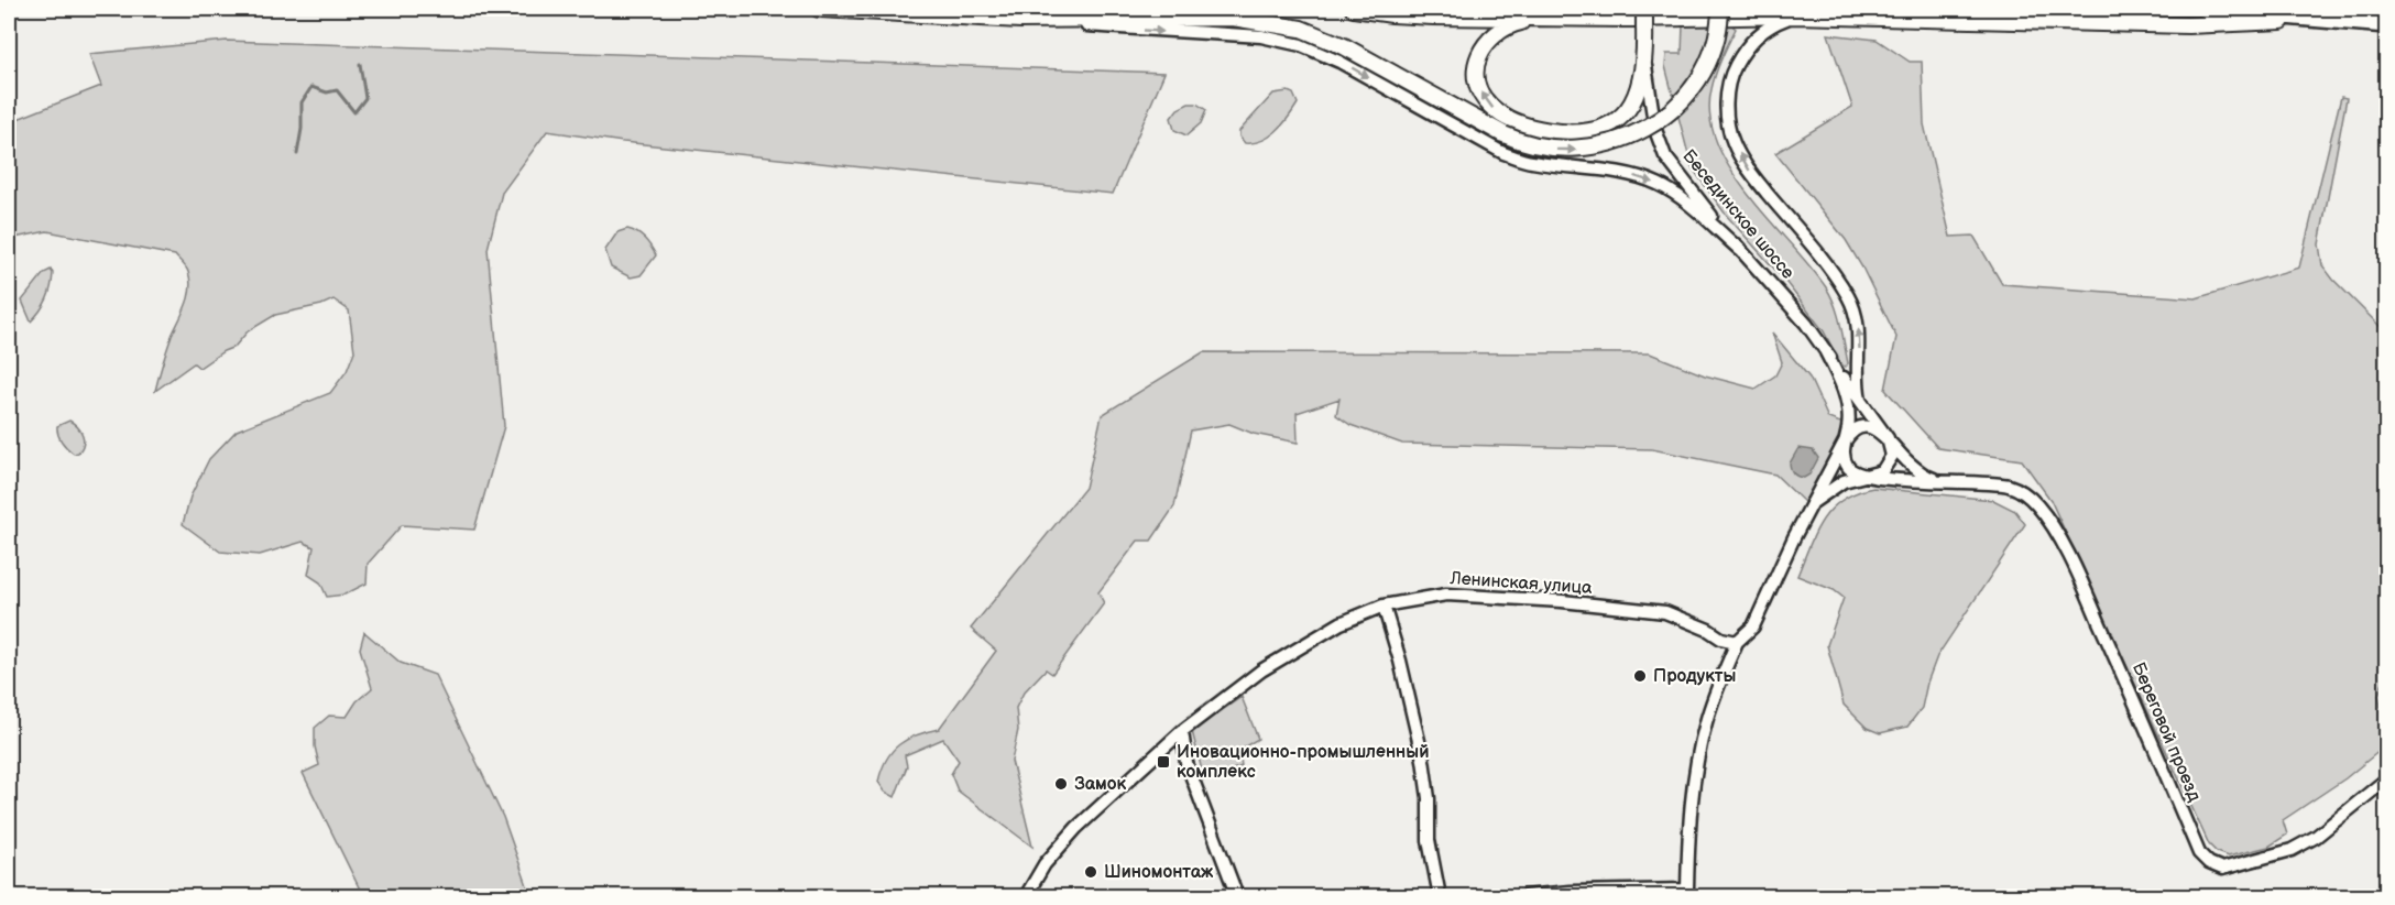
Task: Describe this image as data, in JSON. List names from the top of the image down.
{
  "streets": {
    "main road": ["Бесединское шоссе"],
    "street": ["Ленинская улица", "Береговой проезд"]
  },
  "crossings": [
    ["Бесединское шоссе", "Береговой проезд"]
  ],
  "places": {
    "other": ["Продукты", "Замок", "Шиномонтаж"],
    "transit": ["Иновационно-промышленный комплекс"]
  }
}
